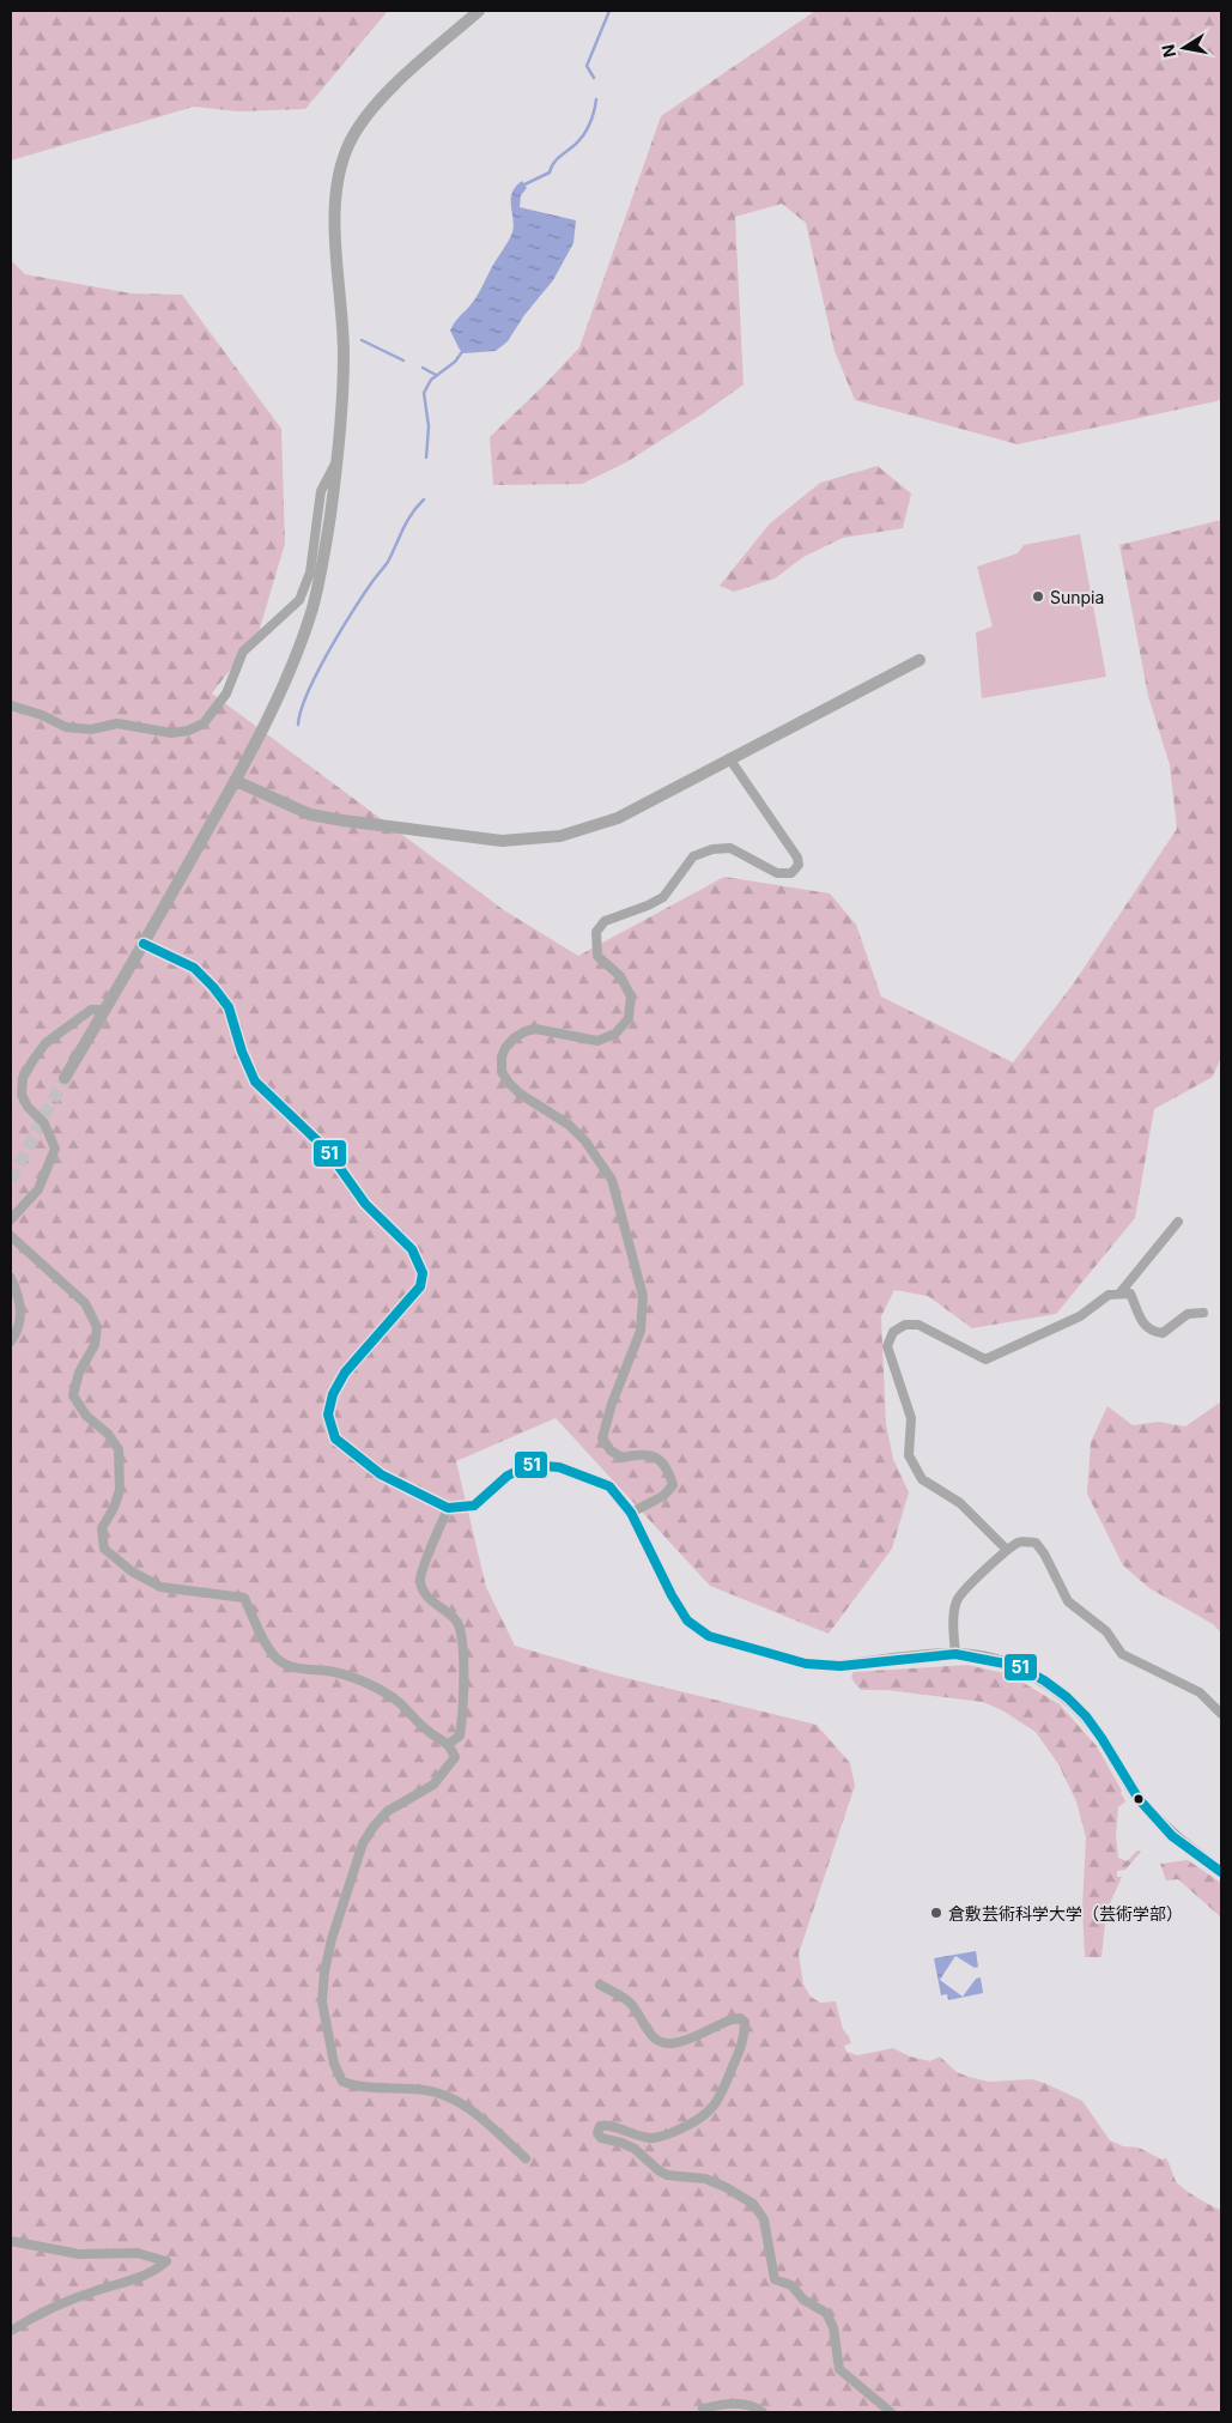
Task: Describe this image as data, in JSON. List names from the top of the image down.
{
  "places": ["Sunpia", "倉敷芸術科学大学（芸術学部）"],
  "lines": ["transit line 51"],
  "north": "left"
}
